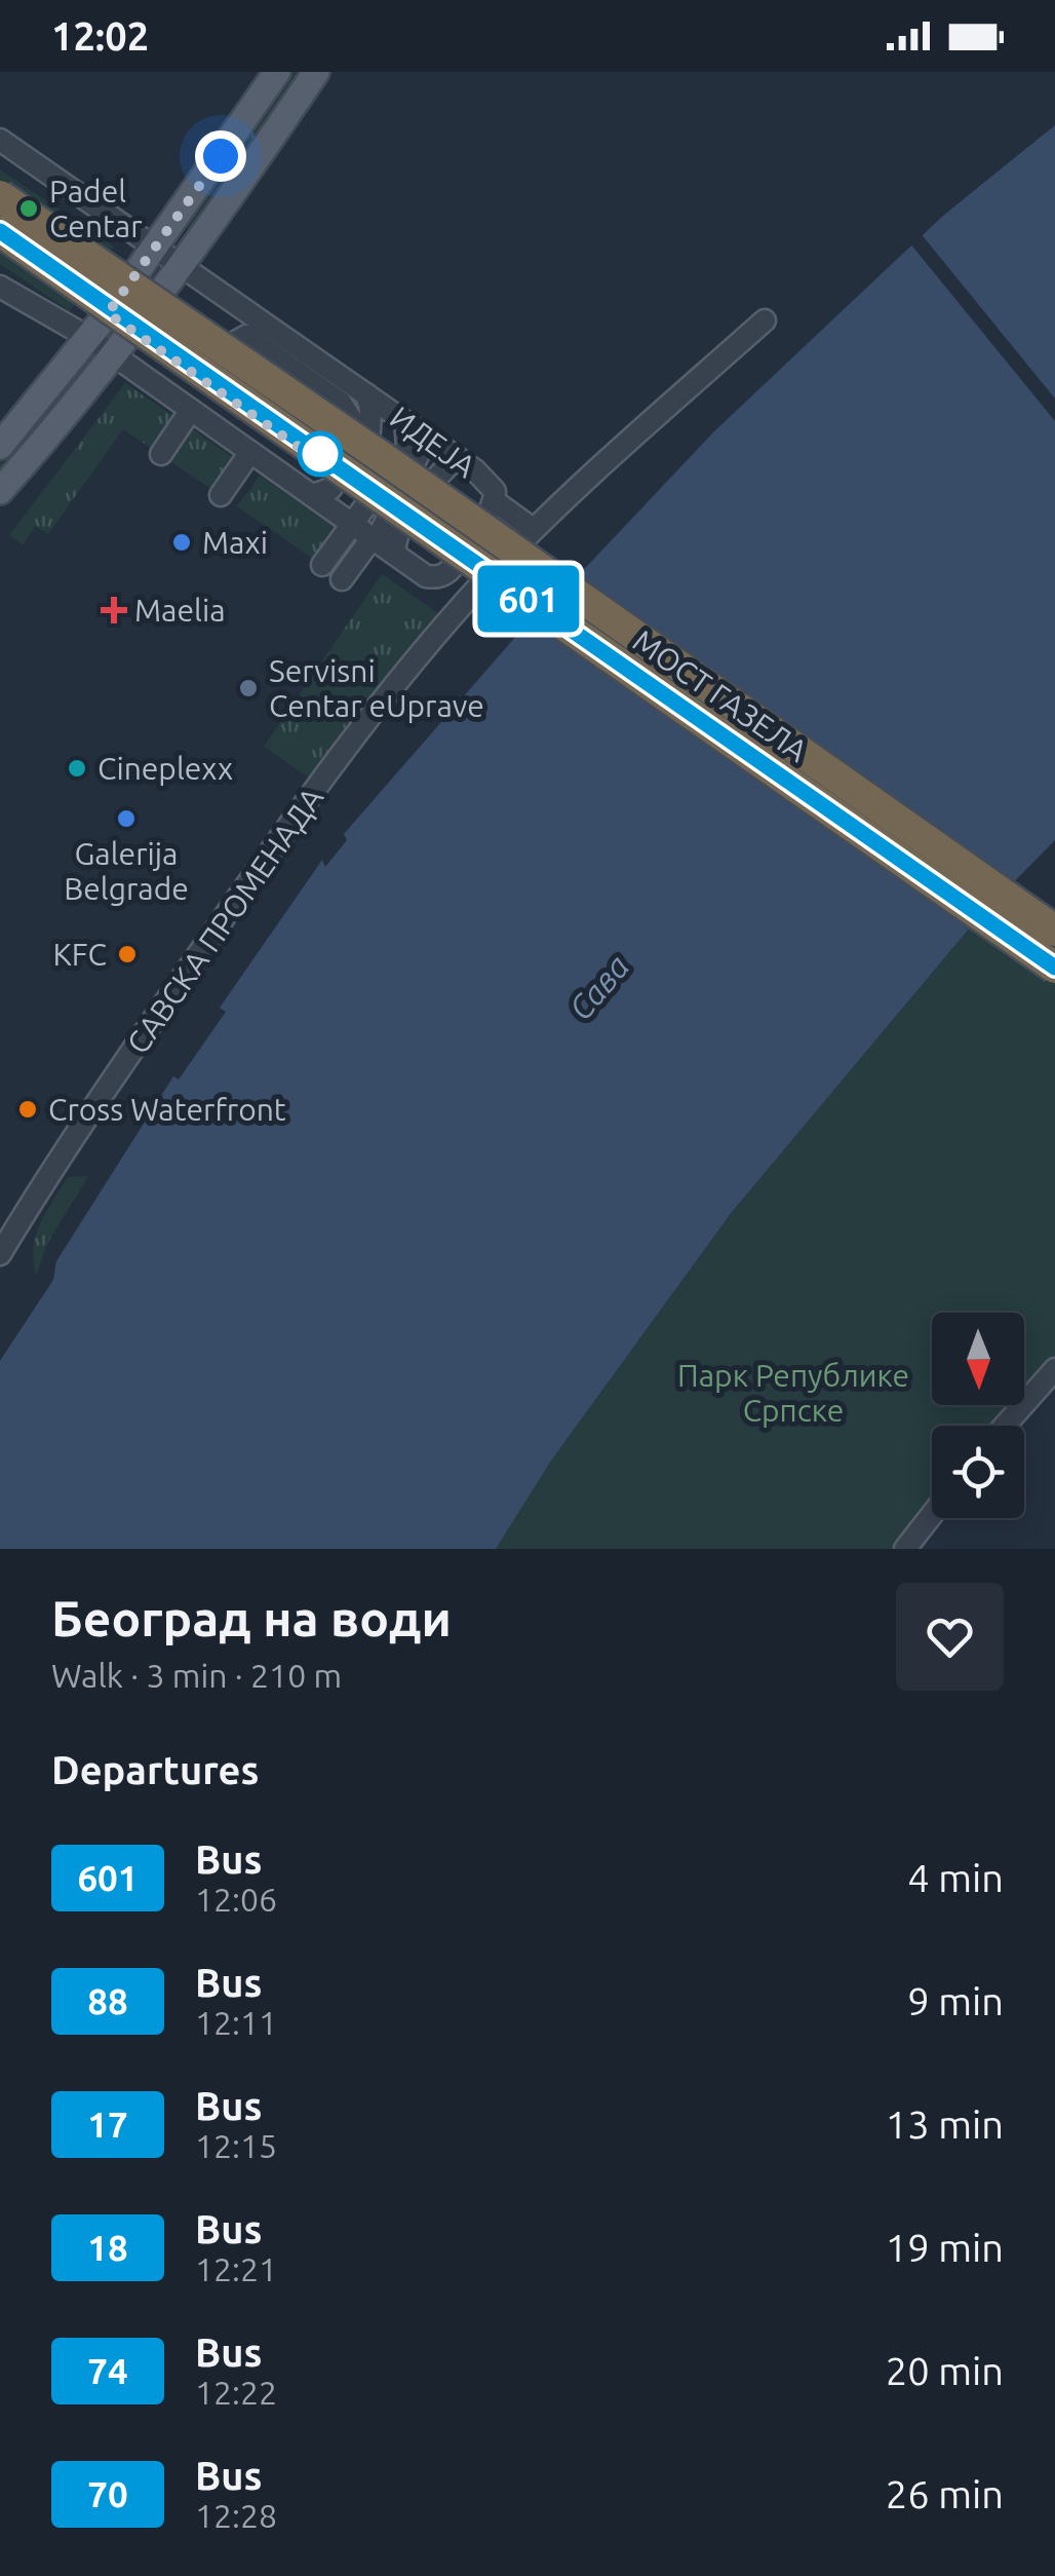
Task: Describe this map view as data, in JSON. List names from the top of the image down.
{
  "streets": {
    "highway": ["МОСТ ГАЗЕЛА"],
    "street": ["ИДЕЈА", "САВСКА ПРОМЕНАДА"]
  },
  "water": ["Сава"],
  "parks": ["Парк Републике Српске"],
  "places": {
    "other": [
      "Padel Centar",
      "Maxi",
      "Servisni Centar eUprave",
      "Cineplexx",
      "Galerija Belgrade",
      "KFC",
      "Cross Waterfront"
    ],
    "health": ["Maelia"]
  },
  "lines": ["bus line 601"],
  "north": "bottom",
  "page": {
    "status": "12:02",
    "on_map": "601",
    "heading": [
      ["Београд на води", "Walk · 3 min · 210 m"],
      "Departures"
    ],
    "list": [
      {
        "mark": "601",
        "name": "Bus",
        "note": "12:06",
        "value": "4 min"
      },
      {
        "mark": "88",
        "name": "Bus",
        "note": "12:11",
        "value": "9 min"
      },
      {
        "mark": "17",
        "name": "Bus",
        "note": "12:15",
        "value": "13 min"
      },
      {
        "mark": "18",
        "name": "Bus",
        "note": "12:21",
        "value": "19 min"
      },
      {
        "mark": "74",
        "name": "Bus",
        "note": "12:22",
        "value": "20 min"
      },
      {
        "mark": "70",
        "name": "Bus",
        "note": "12:28",
        "value": "26 min"
      }
    ]
  }
}
